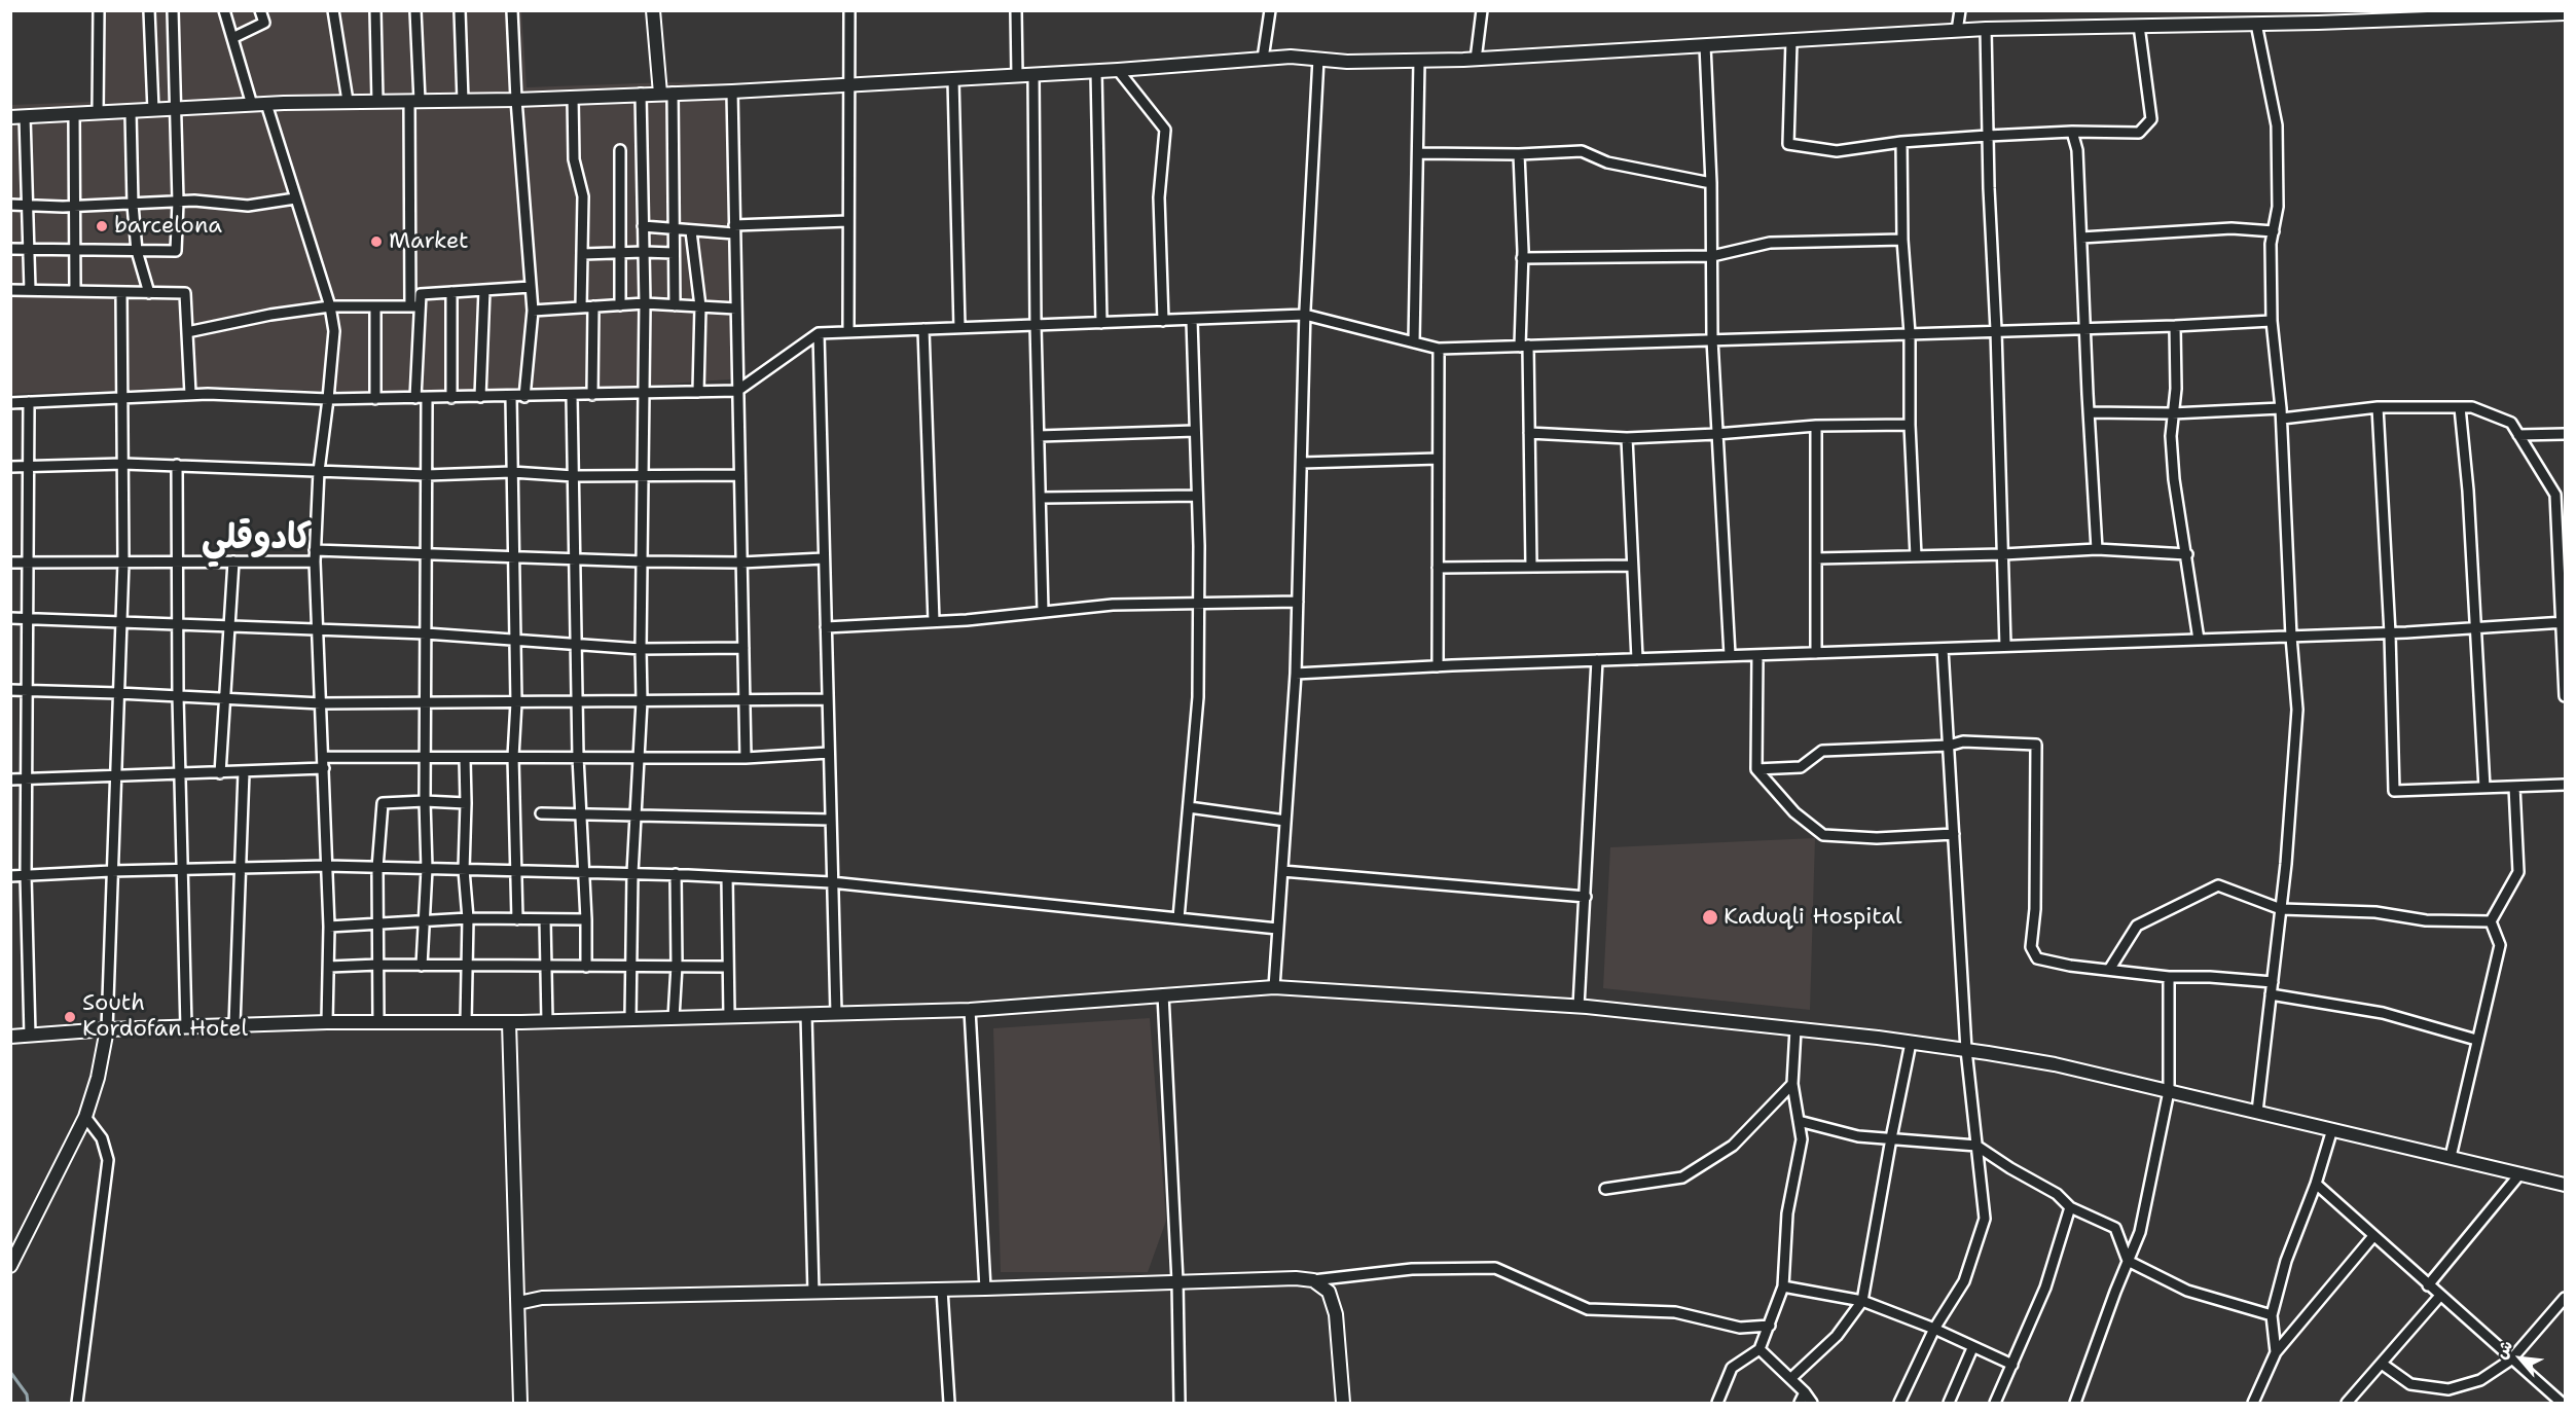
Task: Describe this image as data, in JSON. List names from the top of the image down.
{
  "districts": ["كادوقلي"],
  "places": [
    "barcelona",
    "Market",
    "Kaduqli Hospital",
    "South Kordofan Hotel"
  ],
  "north": "top left"
}
